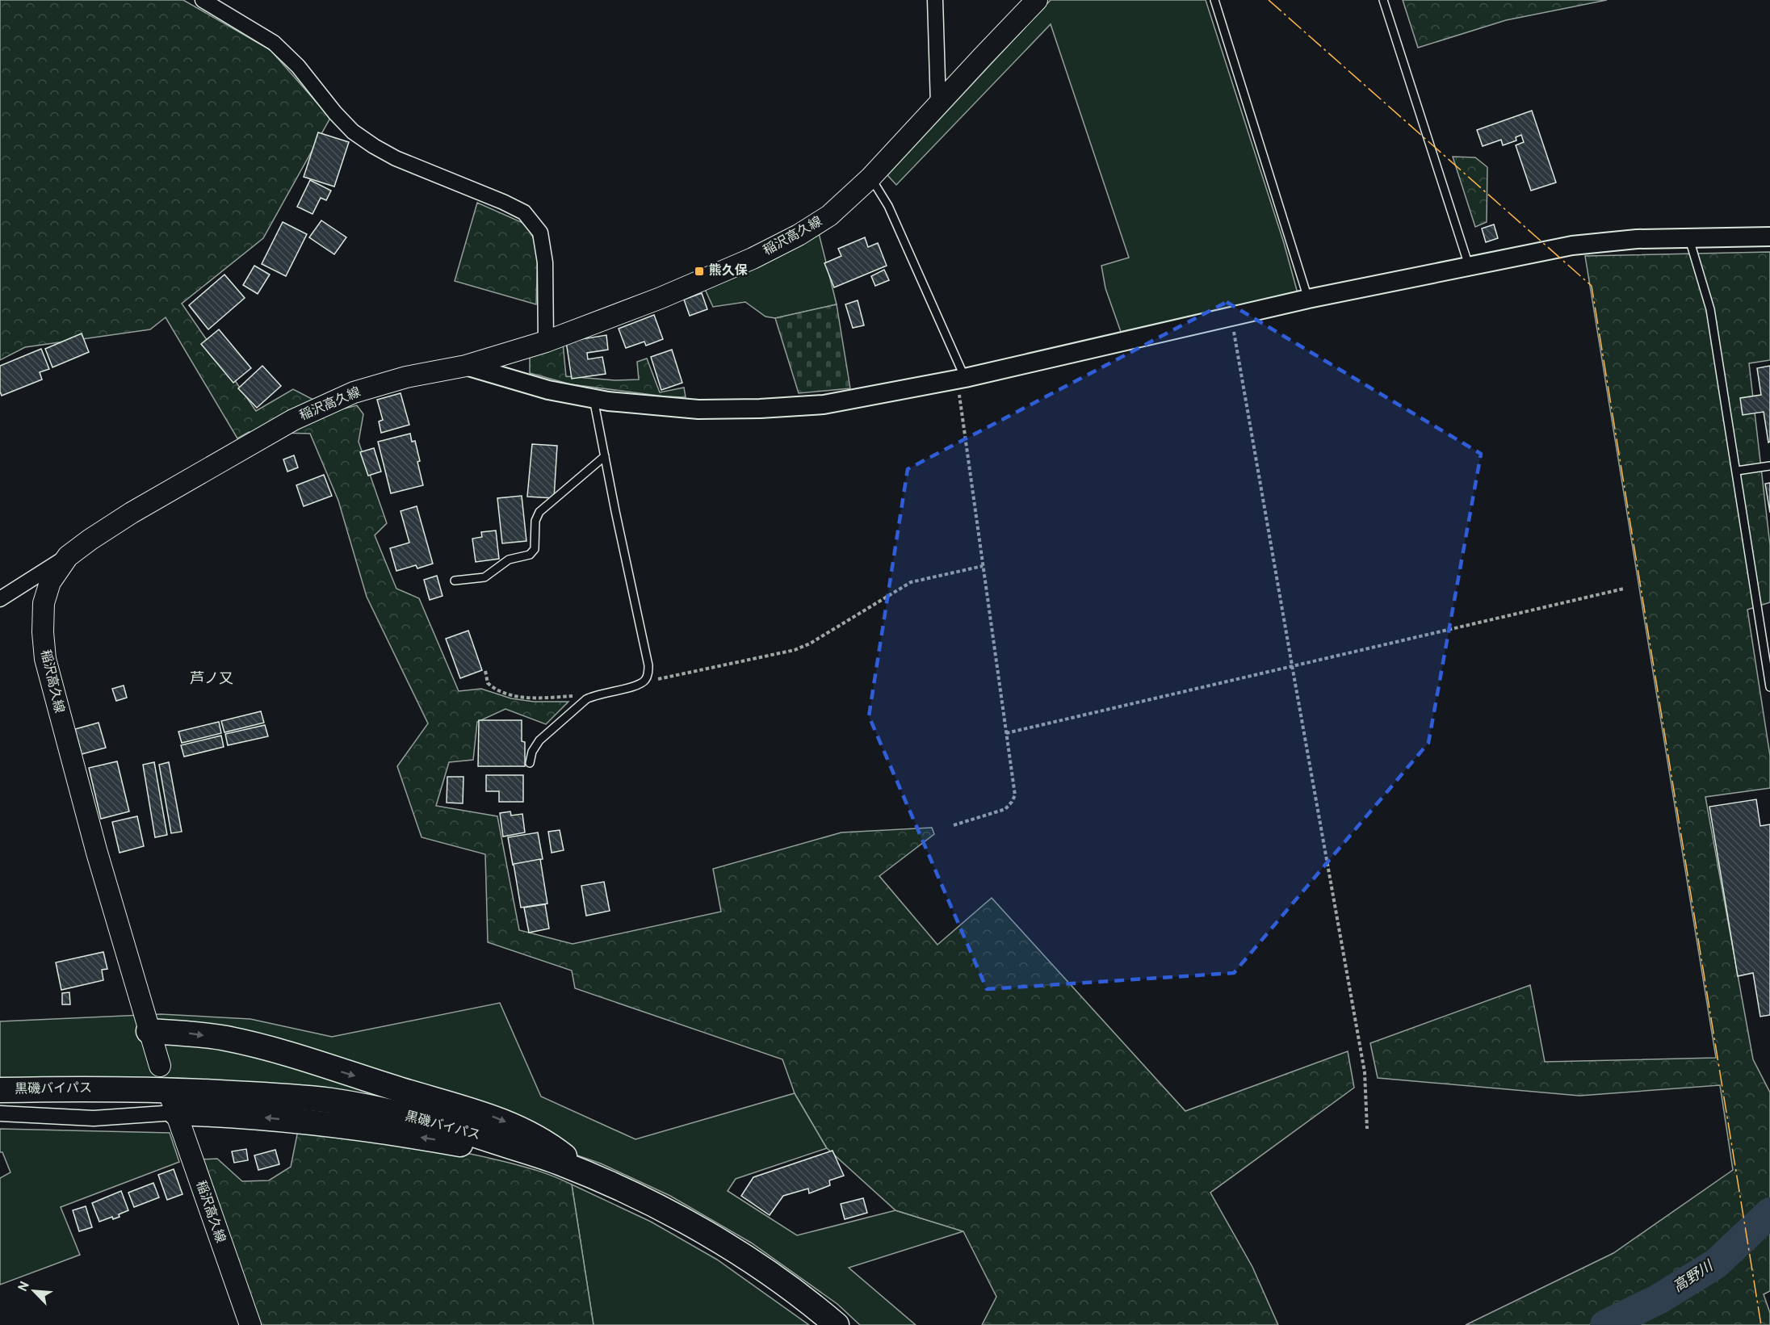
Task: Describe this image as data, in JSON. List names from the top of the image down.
{
  "streets": {
    "highway": ["黒磯バイパス"],
    "main road": ["稲沢高久線"]
  },
  "districts": ["芦ノ又"],
  "water": ["高野川"],
  "places": {
    "transit": ["熊久保"]
  },
  "north": "top left"
}
